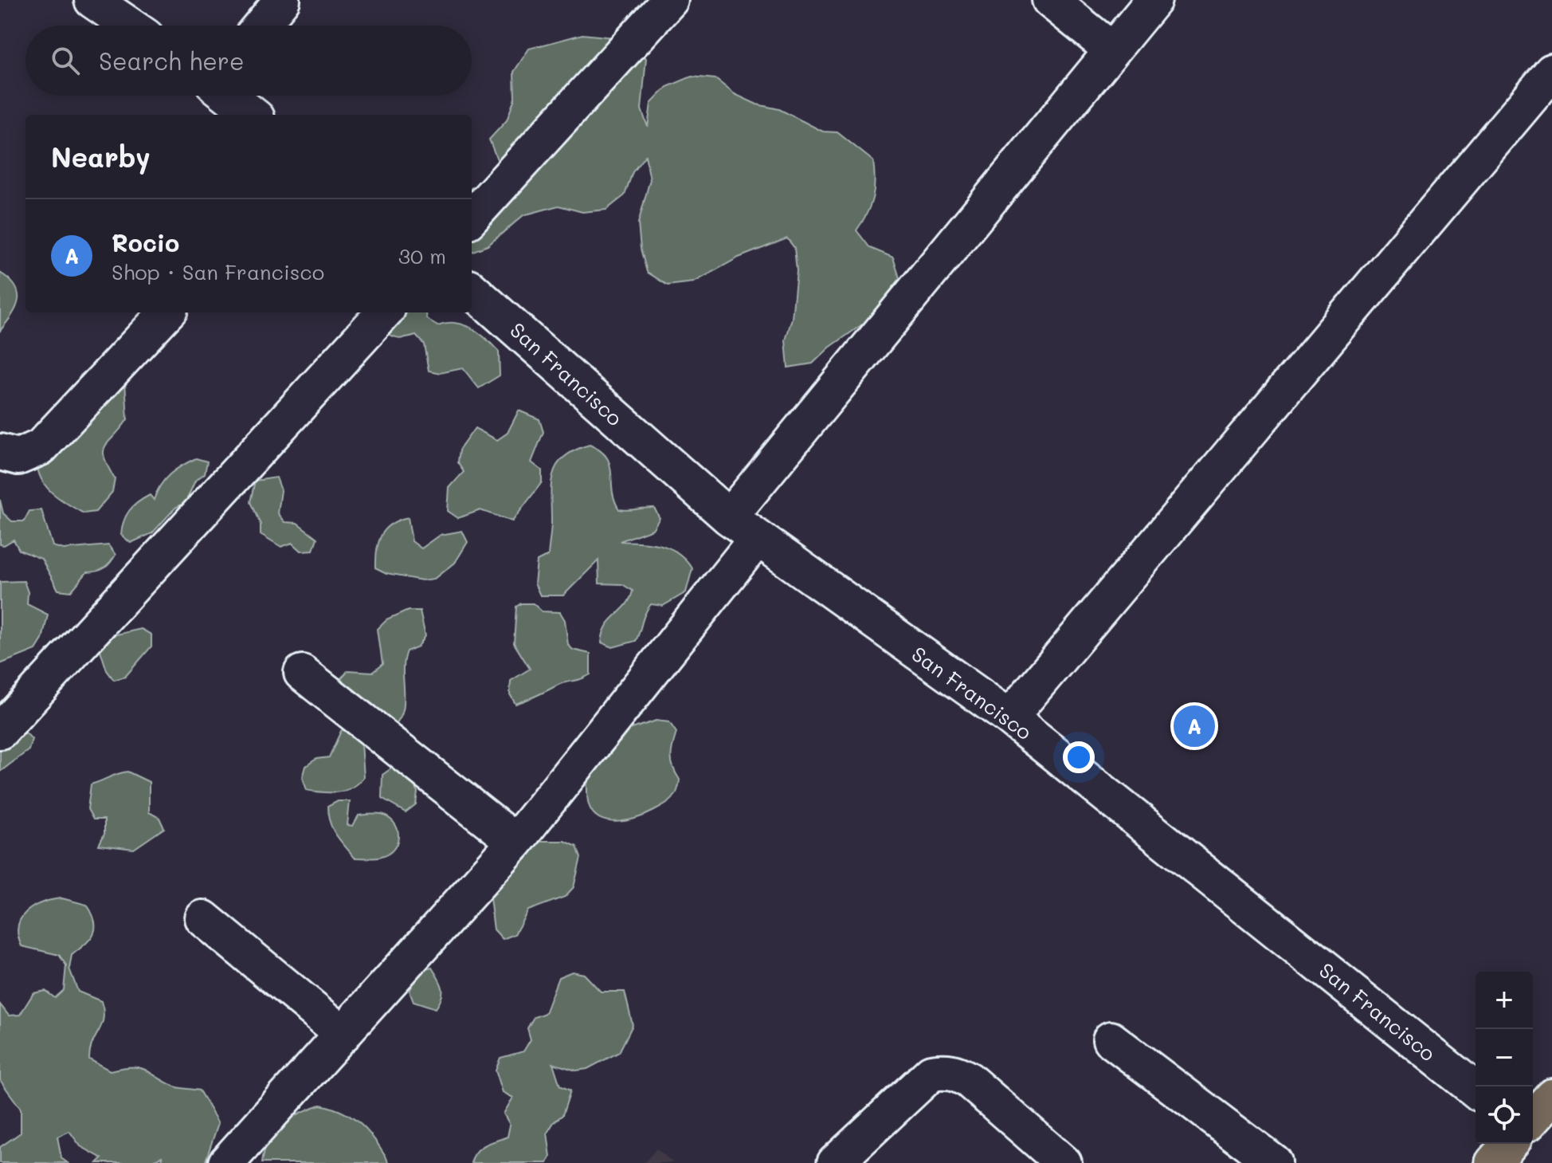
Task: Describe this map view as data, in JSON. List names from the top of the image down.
{
  "streets": {
    "street": ["San Francisco"]
  },
  "page": {
    "search": "Search here",
    "heading": "Nearby",
    "list": [
      {
        "mark": "A",
        "name": "Rocio",
        "note": "Shop · San Francisco",
        "value": "30 m"
      }
    ],
    "pins": "A",
    "map_buttons": ["+", "−"]
  }
}
